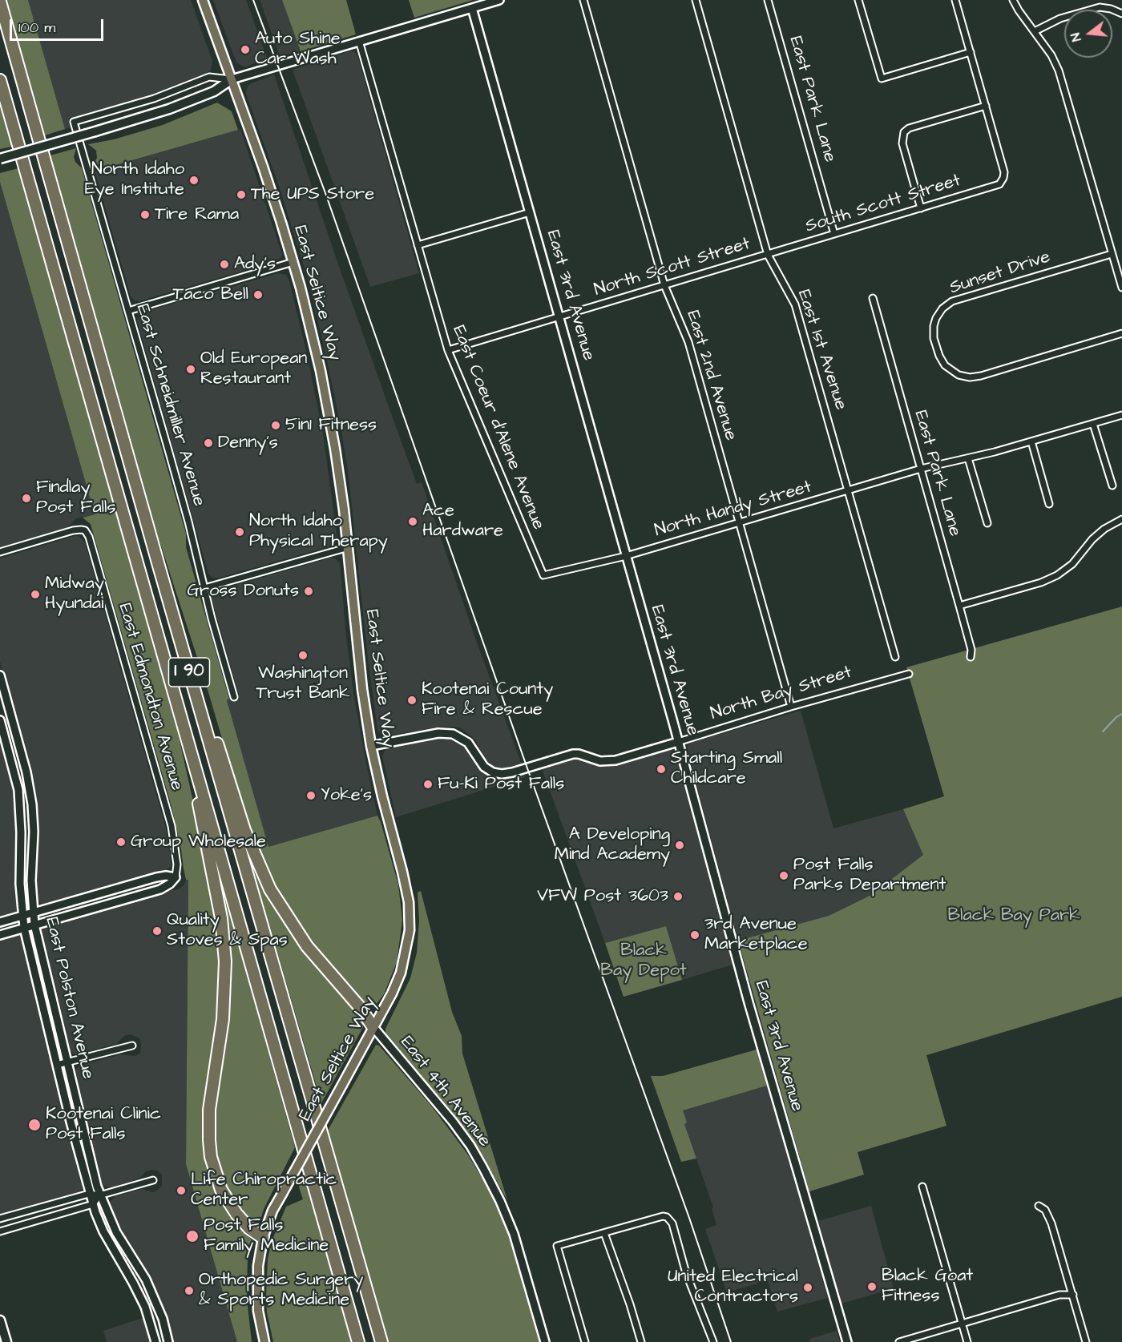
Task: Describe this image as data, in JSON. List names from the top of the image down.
{
  "streets": {
    "highway": ["I 90"],
    "main road": ["East Seltice Way"],
    "street": [
      "East Park Lane",
      "South Scott Street",
      "North Scott Street",
      "Sunset Drive",
      "East 3rd Avenue",
      "East 1st Avenue",
      "East 2nd Avenue",
      "East Schneidmiller Avenue",
      "East Coeur d'Alene Avenue",
      "North Handy Street",
      "North Bay Street",
      "East Edmondton Avenue",
      "East Polston Avenue",
      "East 4th Avenue"
    ]
  },
  "crossings": [
    ["East Park Lane", "South Scott Street"],
    ["East Park Lane", "North Handy Street"],
    ["South Scott Street", "North Scott Street"],
    ["South Scott Street", "East 1st Avenue"],
    ["North Scott Street", "East 3rd Avenue"],
    ["North Scott Street", "East 1st Avenue"],
    ["North Scott Street", "East 2nd Avenue"],
    ["North Scott Street", "East Coeur d'Alene Avenue"],
    ["East Seltice Way", "East Schneidmiller Avenue"],
    ["East Seltice Way", "North Bay Street"],
    ["East Seltice Way", "East 4th Avenue"],
    ["East 3rd Avenue", "East Coeur d'Alene Avenue"],
    ["East 3rd Avenue", "North Handy Street"],
    ["East 3rd Avenue", "North Bay Street"],
    ["East 1st Avenue", "North Handy Street"],
    ["East 2nd Avenue", "North Handy Street"],
    ["East 2nd Avenue", "North Bay Street"],
    ["East Coeur d'Alene Avenue", "North Handy Street"]
  ],
  "parks": ["Black Bay Park", "Black Bay Depot"],
  "places": [
    "Auto Shine Car Wash",
    "North Idaho Eye Institute",
    "The UPS Store",
    "Tire Rama",
    "Ady's",
    "Taco Bell",
    "Old European Restaurant",
    "5in1 Fitness",
    "Denny's",
    "Findlay Post Falls",
    "Ace Hardware",
    "North Idaho Physical Therapy",
    "Gross Donuts",
    "Midway Hyundai",
    "Washington Trust Bank",
    "Kootenai County Fire & Rescue",
    "Starting Small Childcare",
    "Fu-Ki Post Falls",
    "Yoke's",
    "Group Wholesale",
    "A Developing Mind Academy",
    "Post Falls Parks Department",
    "VFW Post 3603",
    "Quality Stoves & Spas",
    "3rd Avenue Marketplace",
    "Kootenai Clinic Post Falls",
    "Life Chiropractic Center",
    "Post Falls Family Medicine",
    "Black Goat Fitness",
    "United Electrical Contractors",
    "Orthopedic Surgery & Sports Medicine"
  ],
  "scale_bar": "100 m",
  "north": "left"
}
